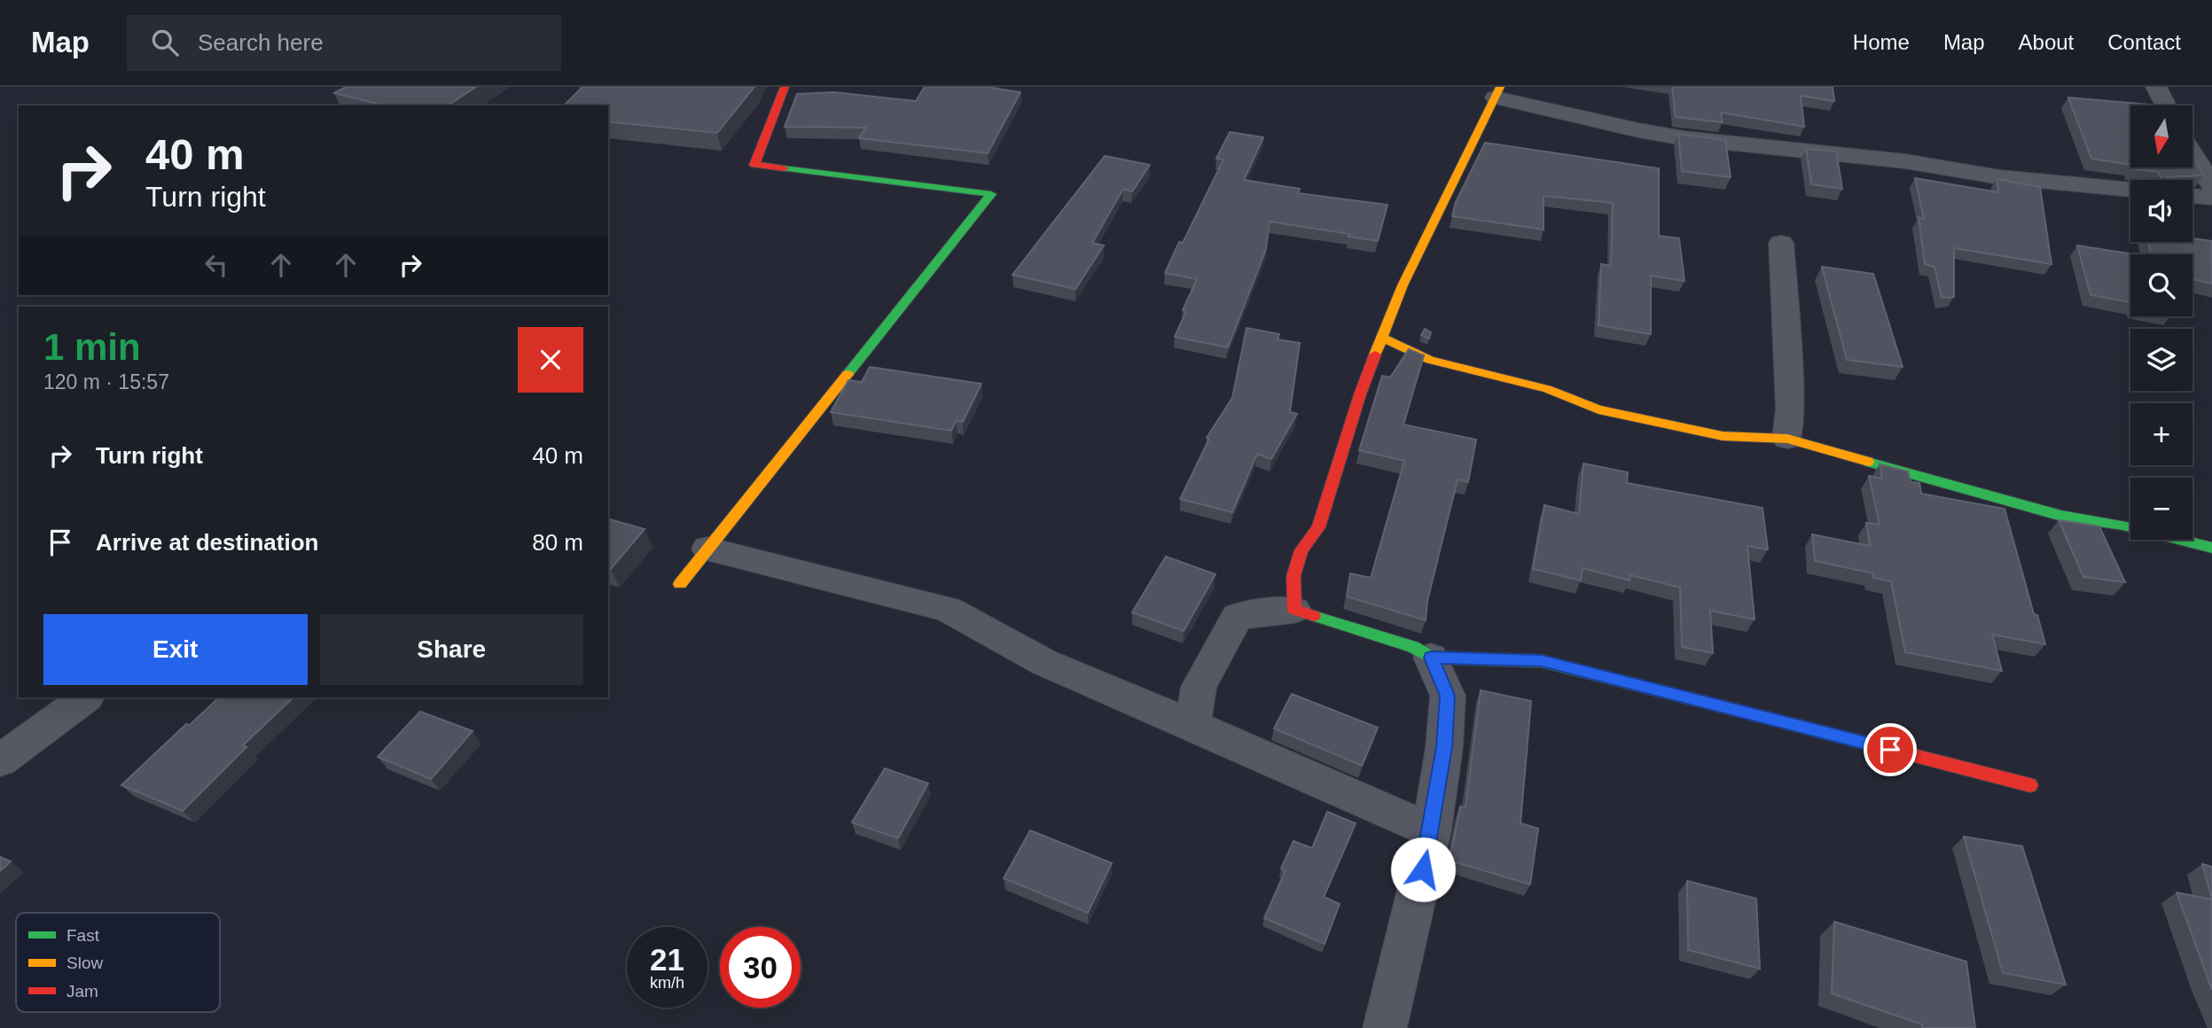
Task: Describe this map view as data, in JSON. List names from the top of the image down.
{
  "legend": ["Fast", "Slow", "Jam"],
  "north": "bottom",
  "page": {
    "header": "Map",
    "search": "Search here",
    "nav": [
      "Home",
      "Map",
      "About",
      "Contact"
    ],
    "map_buttons": ["+", "−"],
    "turn": ["40 m", "Turn right"],
    "heading": ["1 min", "120 m · 15:57"],
    "list": [
      {
        "name": "Turn right",
        "value": "40 m"
      },
      {
        "name": "Arrive at destination",
        "value": "80 m"
      }
    ],
    "buttons": ["Exit", "Share"],
    "speed": "21 km/h",
    "limit": "30"
  }
}
